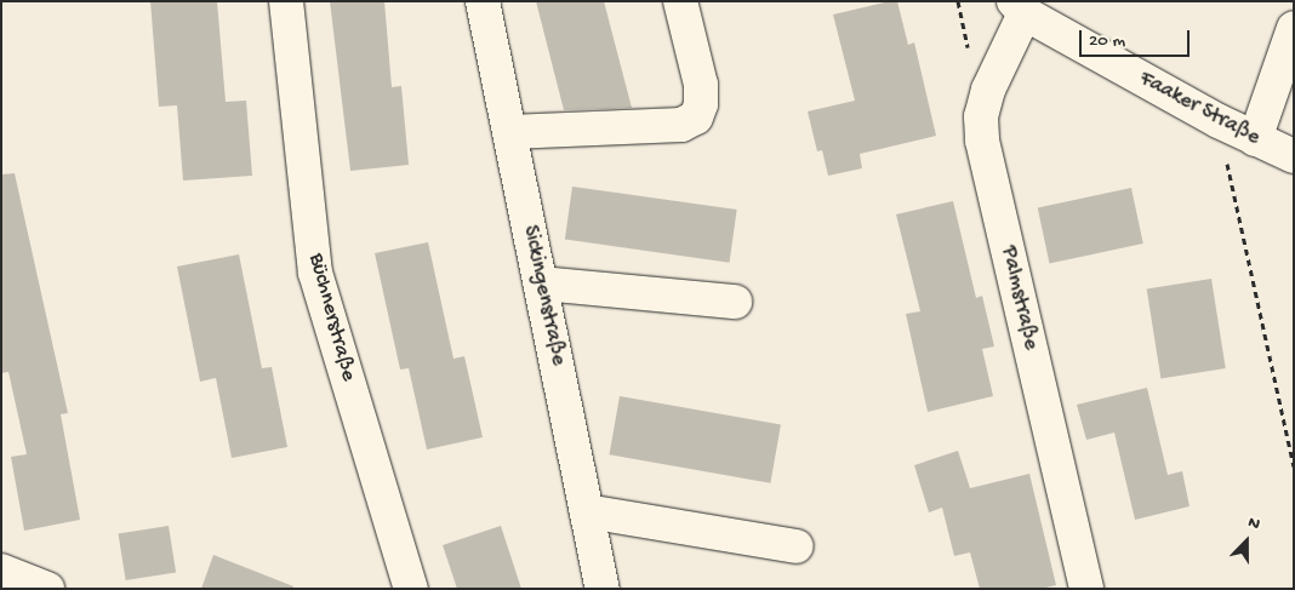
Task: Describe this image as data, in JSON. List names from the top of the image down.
{
  "streets": {
    "street": [
      "Faaker Straße",
      "Sickingenstraße",
      "Palmstraße",
      "Büchnerstraße"
    ]
  },
  "crossings": [
    ["Faaker Straße", "Palmstraße"]
  ],
  "scale_bar": "20 m",
  "north": "top"
}
